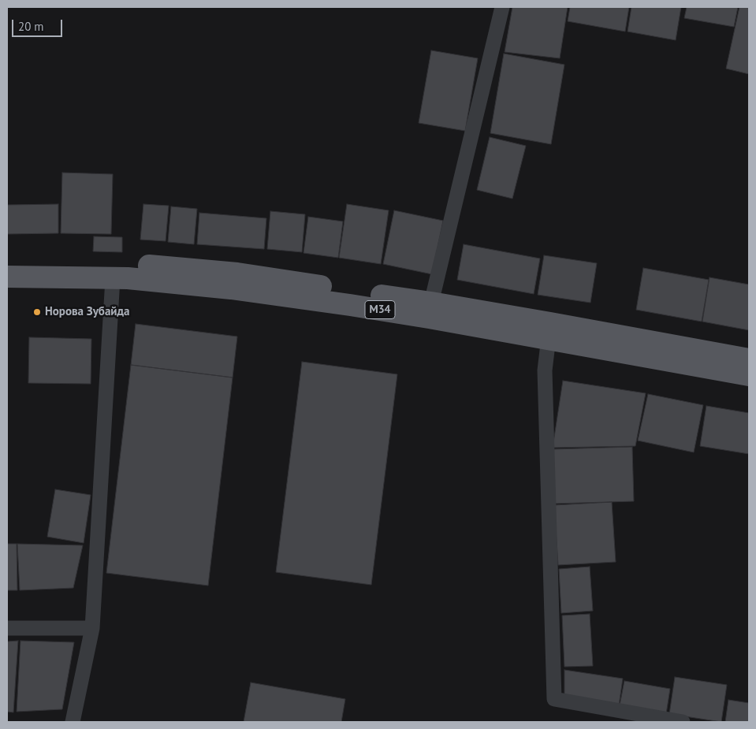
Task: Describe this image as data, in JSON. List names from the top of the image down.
{
  "streets": {
    "main road": ["M34"]
  },
  "places": ["Норова Зубайда"],
  "scale_bar": "20 m"
}
